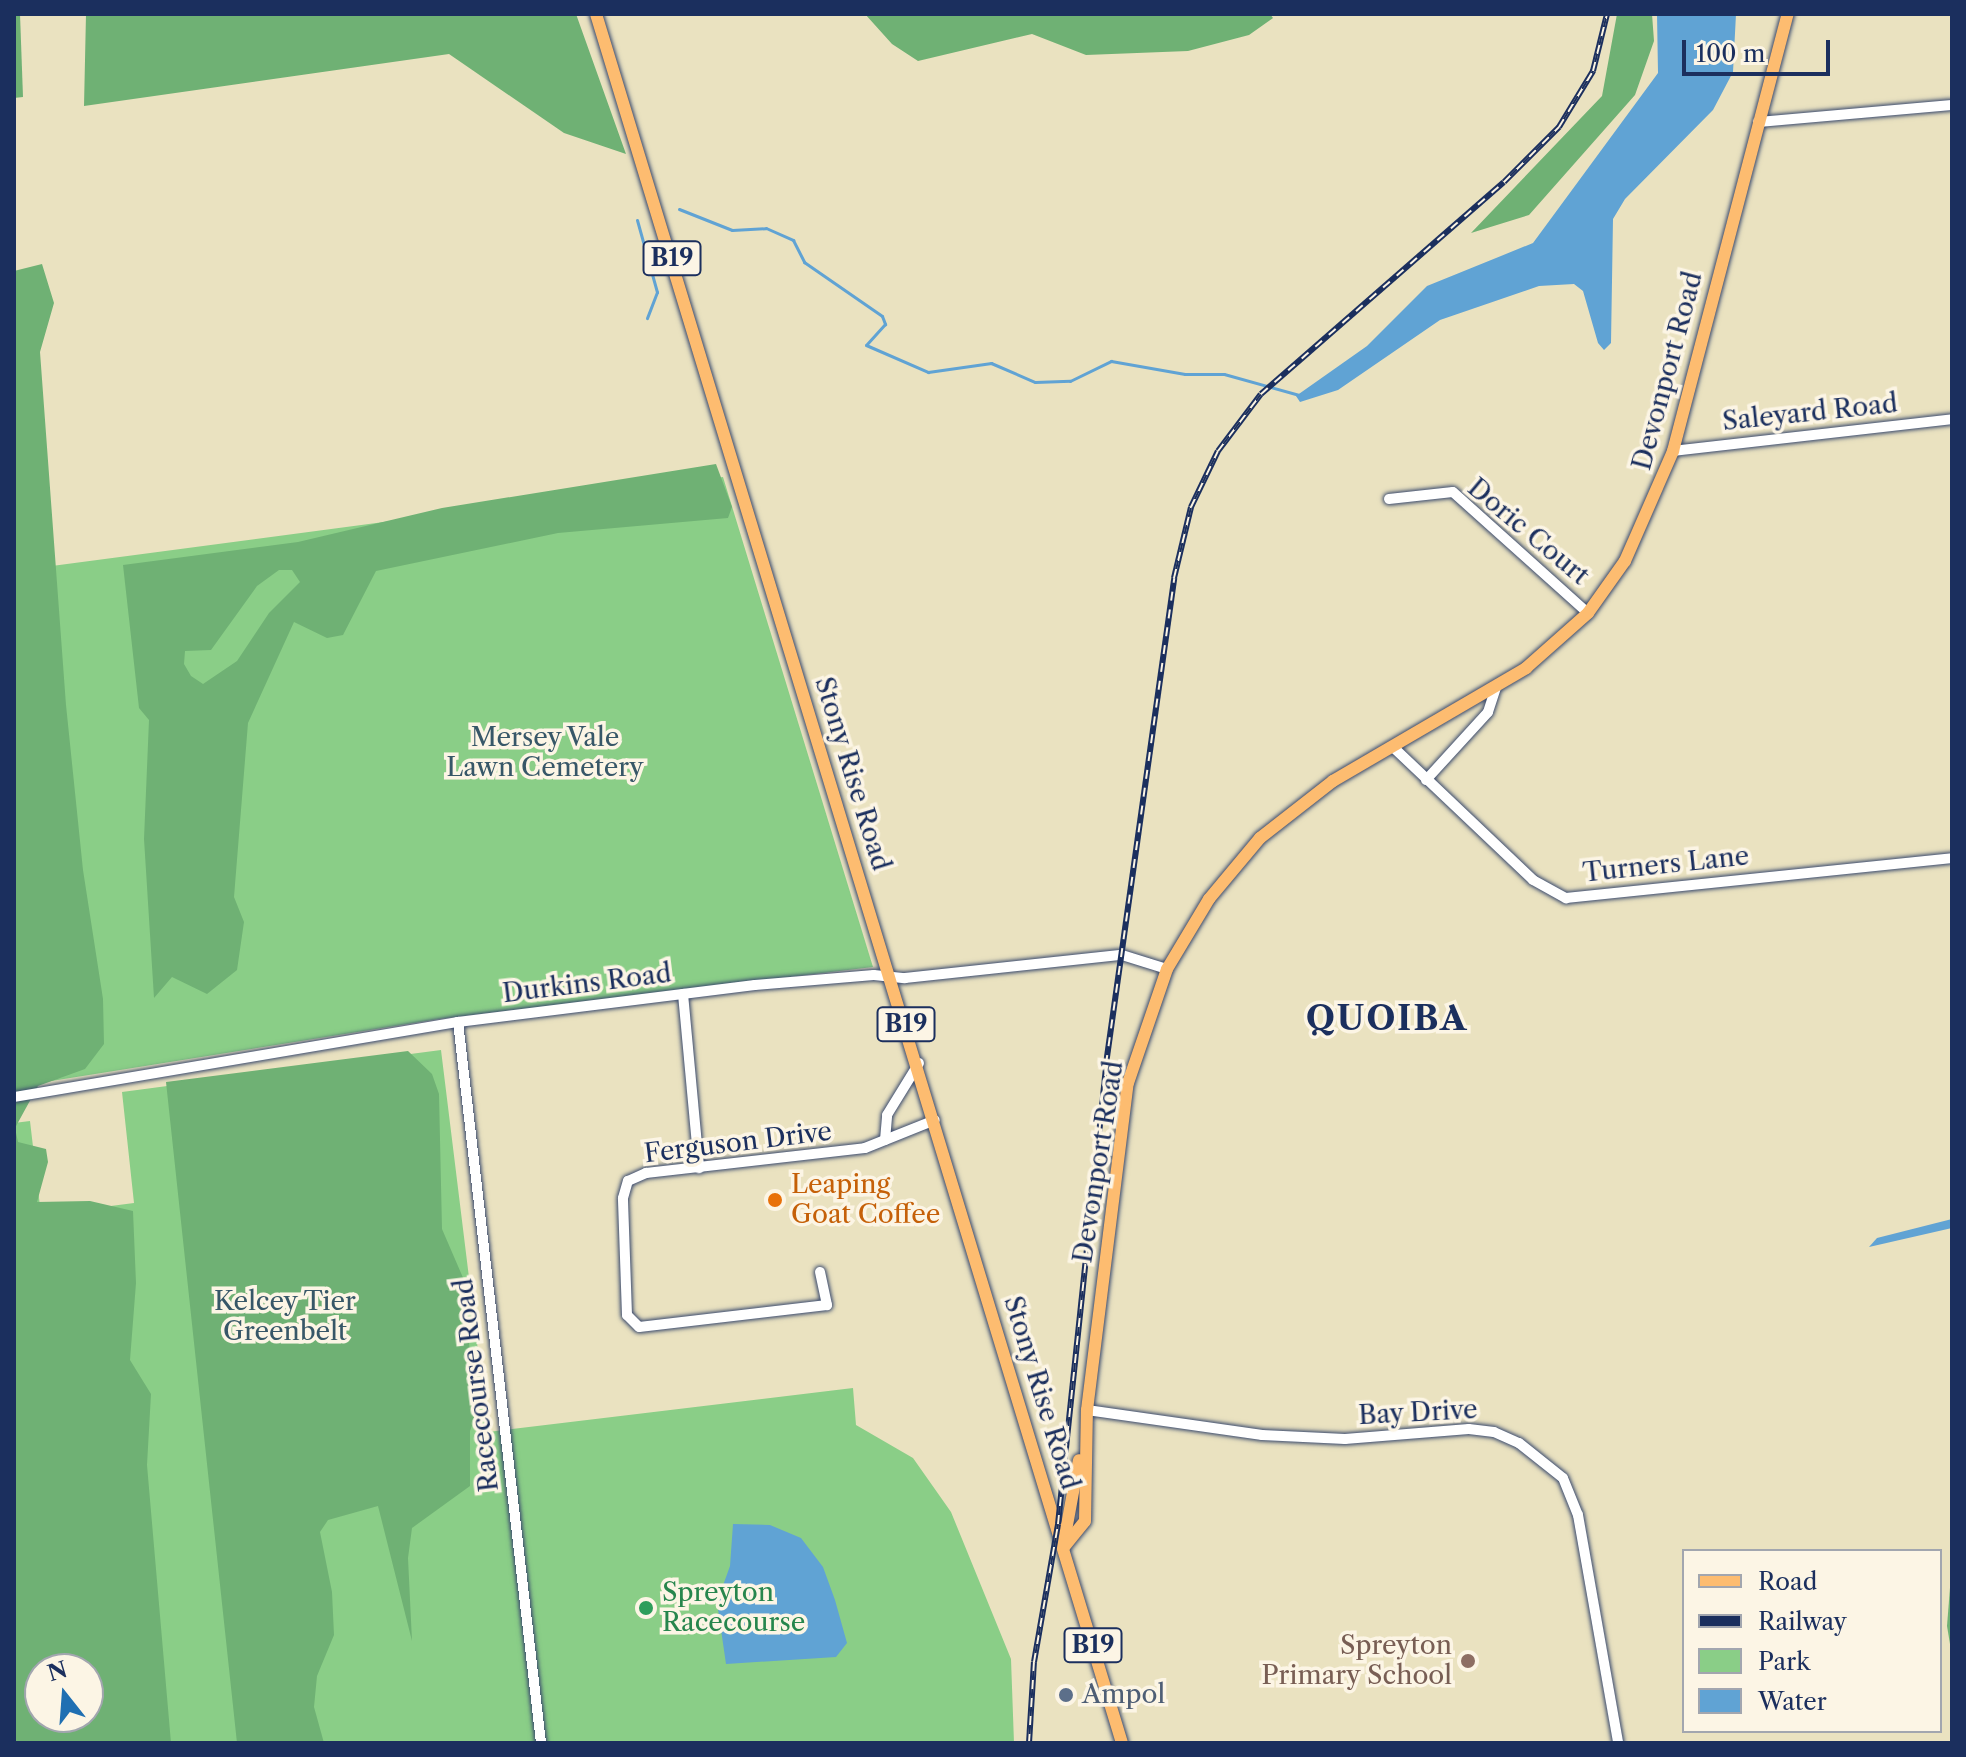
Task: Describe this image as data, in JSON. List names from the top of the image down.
{
  "streets": {
    "main road": ["B19", "Devonport Road", "Stony Rise Road"],
    "street": [
      "Saleyard Road",
      "Doric Court",
      "Turners Lane",
      "Durkins Road",
      "Ferguson Drive",
      "Racecourse Road",
      "Bay Drive"
    ]
  },
  "crossings": [
    ["B19", "Devonport Road"],
    ["B19", "Stony Rise Road"],
    ["Devonport Road", "Saleyard Road"],
    ["Devonport Road", "Doric Court"],
    ["Devonport Road", "Stony Rise Road"],
    ["Devonport Road", "Turners Lane"],
    ["Devonport Road", "Durkins Road"],
    ["Devonport Road", "Bay Drive"],
    ["Stony Rise Road", "Durkins Road"],
    ["Stony Rise Road", "Ferguson Drive"],
    ["Durkins Road", "Racecourse Road"]
  ],
  "districts": ["QUOIBA"],
  "parks": ["Mersey Vale Lawn Cemetery", "Kelcey Tier Greenbelt"],
  "places": [
    "Leaping Goat Coffee",
    "Spreyton Racecourse",
    "Spreyton Primary School",
    "Ampol"
  ],
  "legend": [
    "Road",
    "Railway",
    "Park",
    "Water"
  ],
  "scale_bar": "100 m",
  "north": "top"
}
